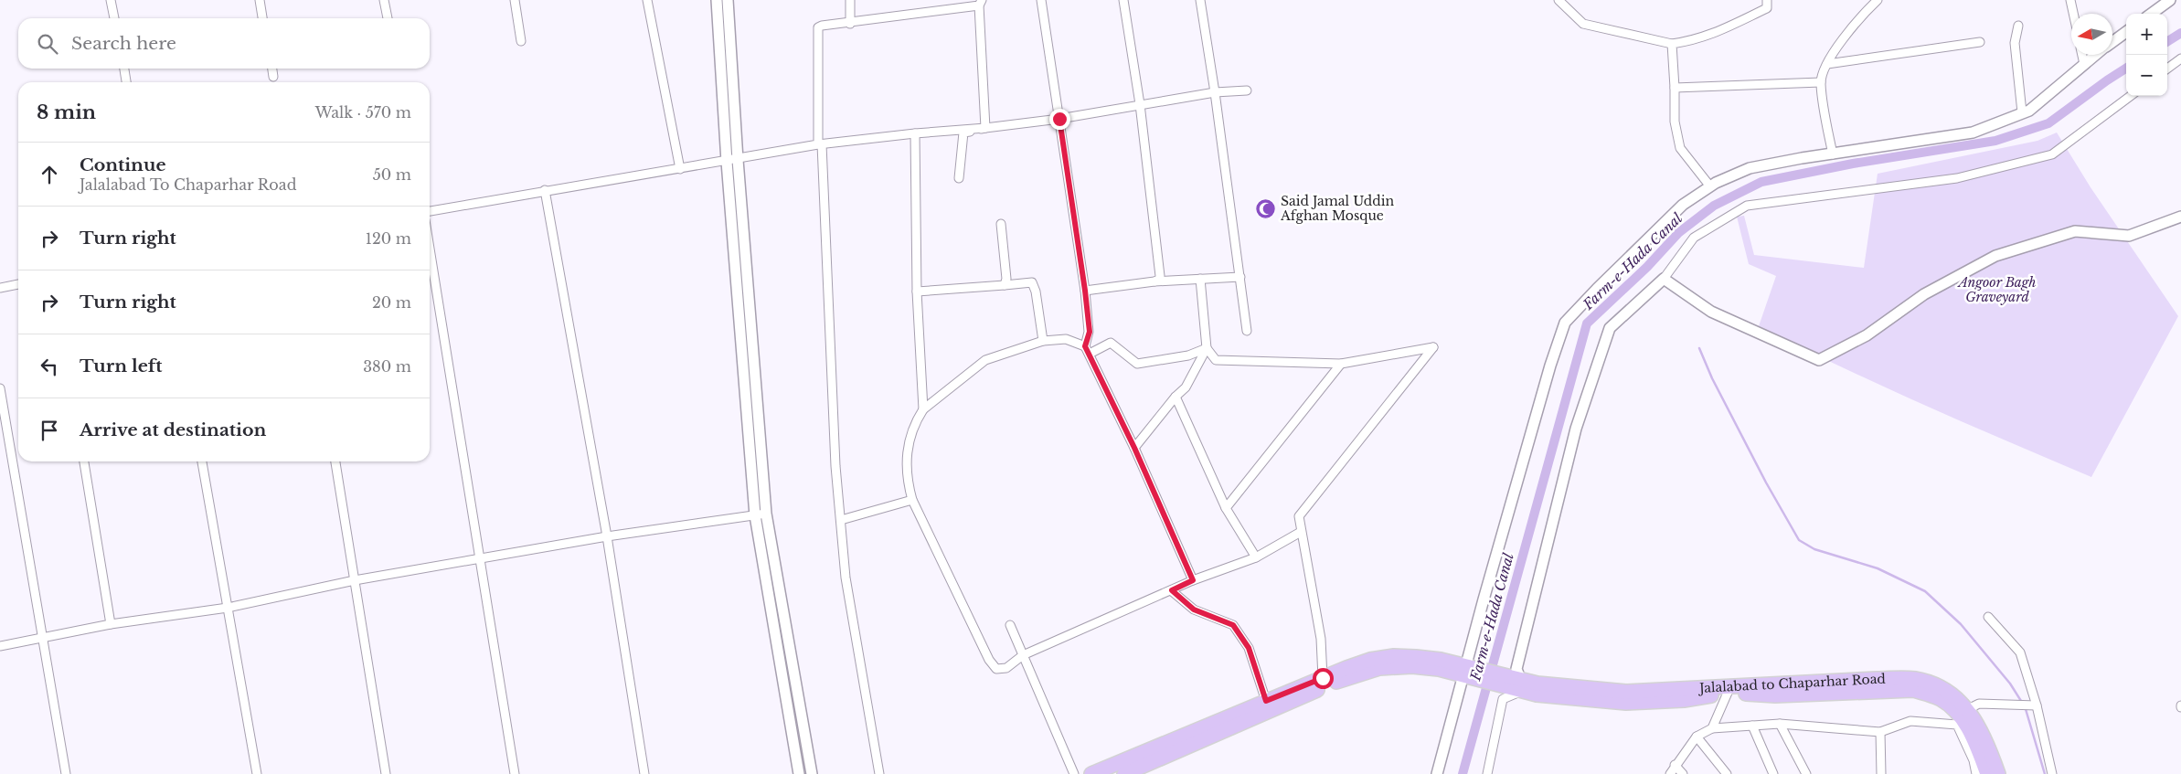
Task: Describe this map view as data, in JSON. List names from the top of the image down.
{
  "streets": {
    "main road": ["Jalalabad to Chaparhar Road"]
  },
  "water": ["Farm-e-Hada Canal"],
  "parks": ["Angoor Bagh Graveyard"],
  "places": {
    "mosque": ["Said Jamal Uddin Afghan Mosque"]
  },
  "north": "left",
  "page": {
    "map_buttons": ["+", "−"],
    "search": "Search here",
    "heading": ["8 min", "Walk · 570 m"],
    "list": [
      ["Continue", "Jalalabad To Chaparhar Road", "50 m"],
      ["Turn right", "120 m"],
      ["Turn right", "20 m"],
      ["Turn left", "380 m"],
      "Arrive at destination"
    ]
  }
}
